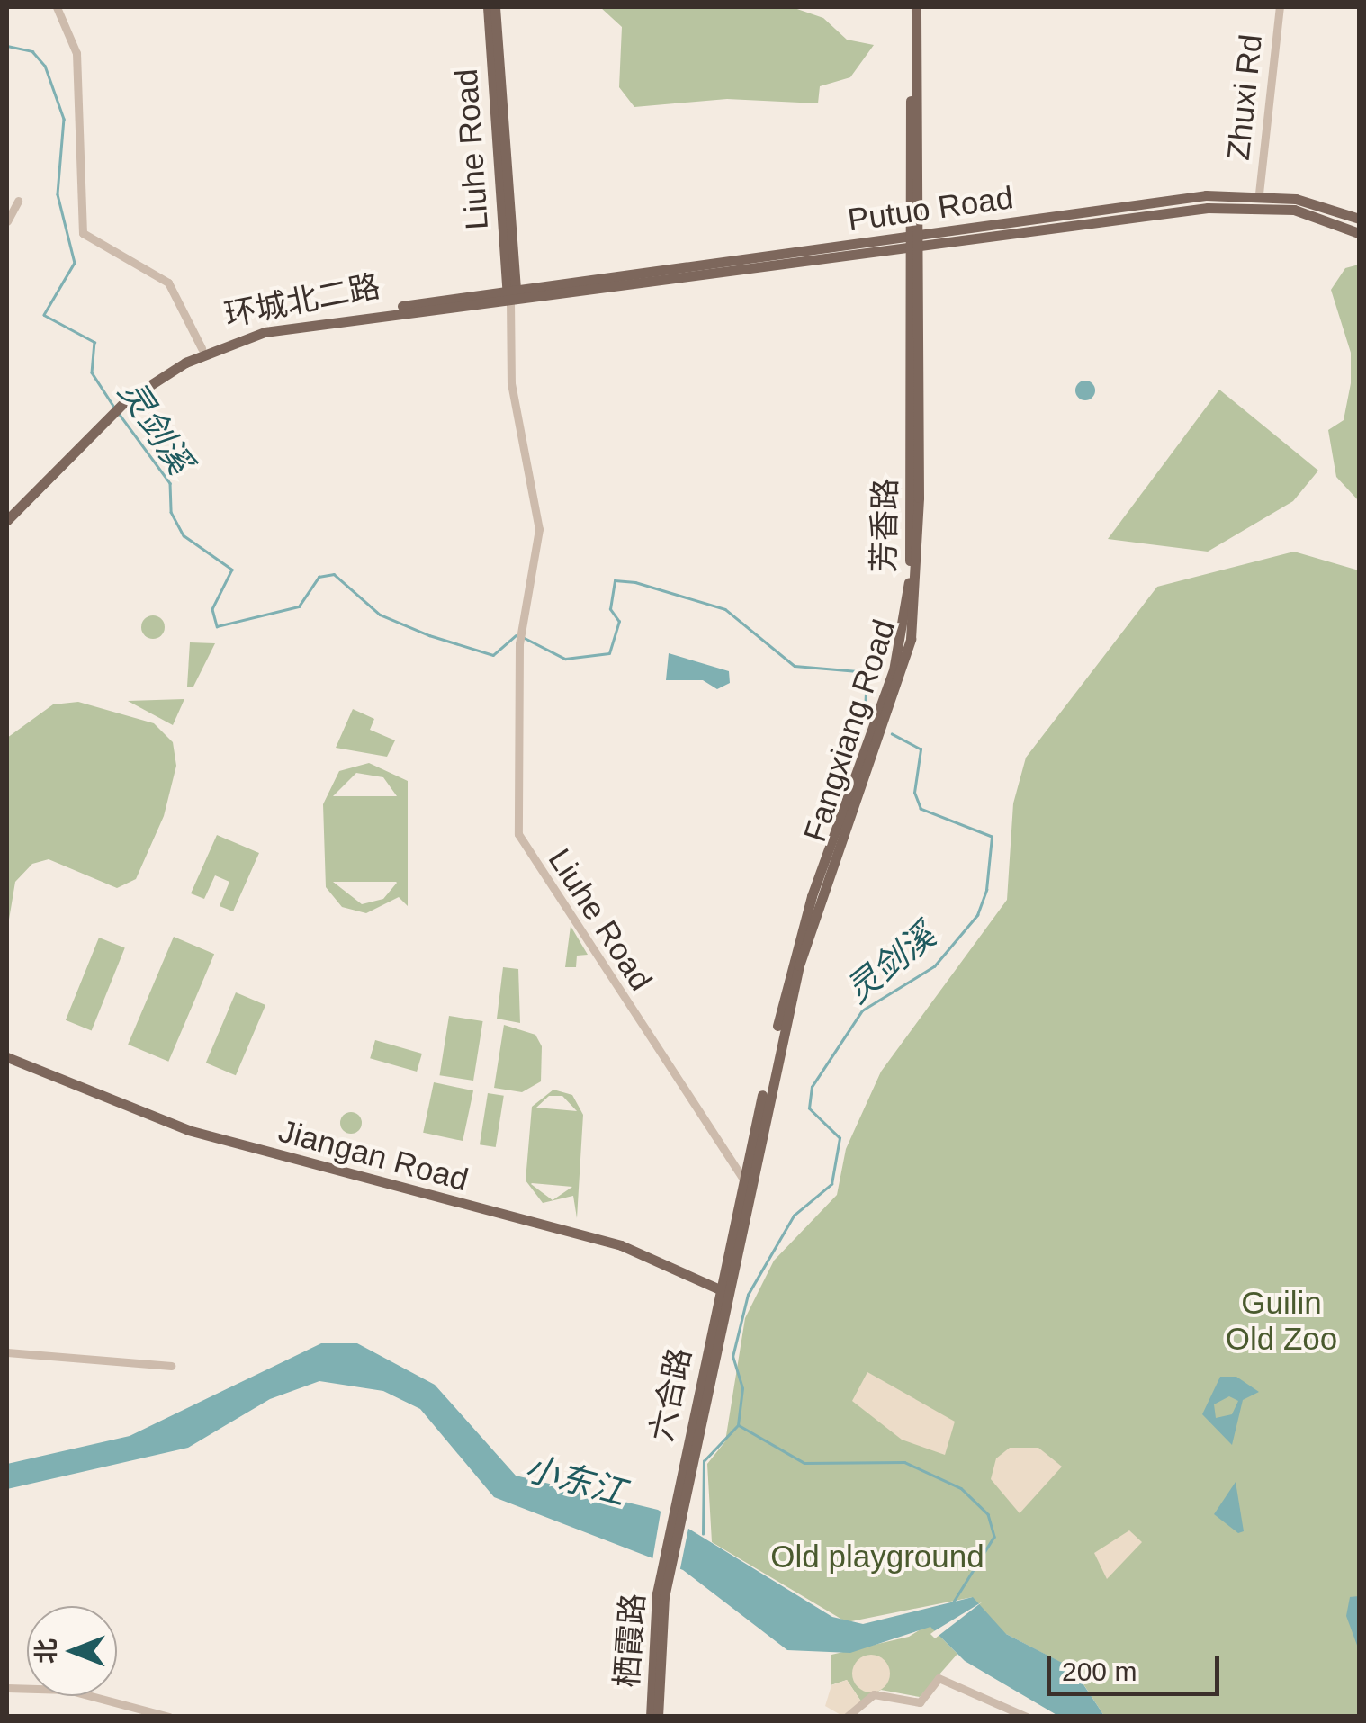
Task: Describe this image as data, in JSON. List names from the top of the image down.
{
  "streets": {
    "main road": [
      "Liuhe Road",
      "Putuo Road",
      "环城北二路",
      "芳香路",
      "Jiangan Road",
      "六合路",
      "栖霞路"
    ],
    "street": ["Zhuxi Rd"]
  },
  "crossings": [
    ["Zhuxi Rd", "Putuo Road"],
    ["Liuhe Road", "Putuo Road"],
    ["Liuhe Road", "环城北二路"],
    ["Liuhe Road", "芳香路"],
    ["Putuo Road", "环城北二路"],
    ["Putuo Road", "芳香路"],
    ["芳香路", "Jiangan Road"],
    ["芳香路", "六合路"],
    ["Jiangan Road", "六合路"],
    ["六合路", "栖霞路"]
  ],
  "water": ["灵剑溪", "小东江"],
  "parks": ["Guilin Old Zoo", "Old playground"],
  "scale_bar": "200 m",
  "north": "left"
}
